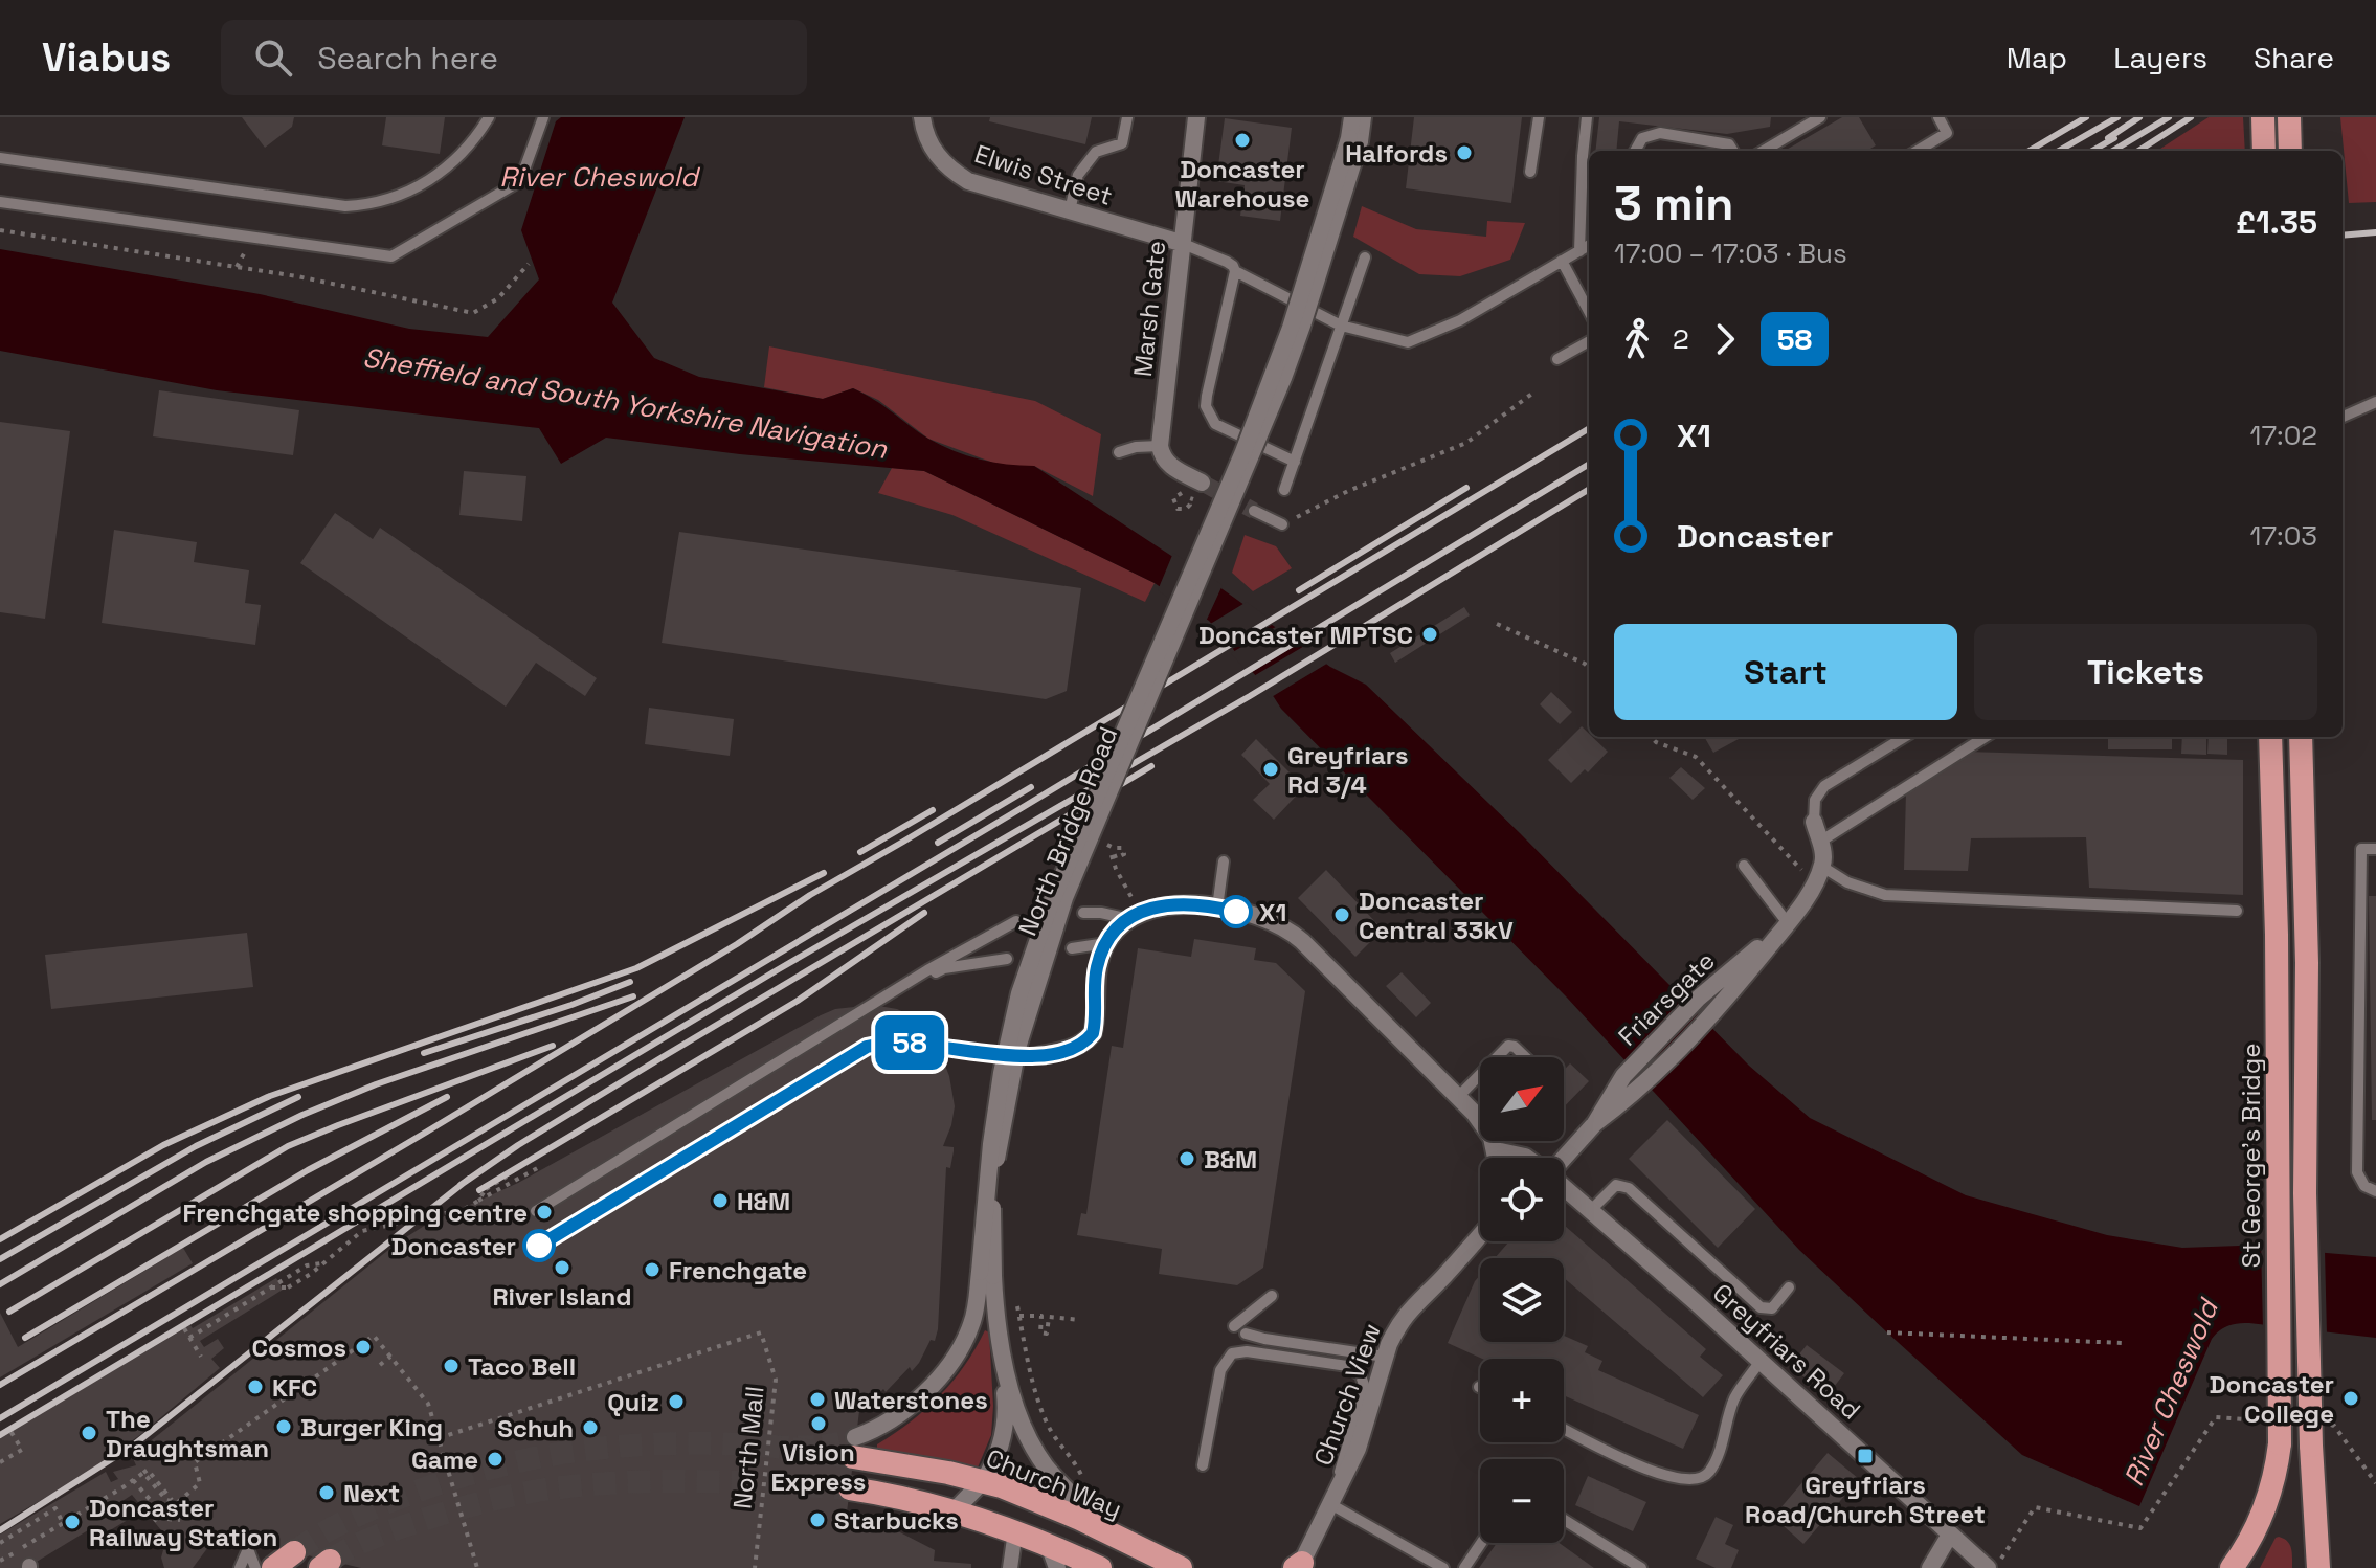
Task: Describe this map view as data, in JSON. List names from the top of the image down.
{
  "streets": {
    "highway": ["St George's Bridge", "Church Way"],
    "street": [
      "Elwis Street",
      "Marsh Gate",
      "North Bridge Road",
      "Friarsgate",
      "Greyfriars Road",
      "Church View"
    ],
    "path": ["North Mall"]
  },
  "crossings": [
    ["Elwis Street", "Marsh Gate"],
    ["North Bridge Road", "Church Way"]
  ],
  "water": ["River Cheswold", "Sheffield and South Yorkshire Navigation"],
  "places": {
    "other": [
      "Doncaster Warehouse",
      "Halfords",
      "Doncaster MPTSC",
      "Greyfriars Rd 3/4",
      "X1",
      "Doncaster Central 33kV",
      "B&M",
      "H&M",
      "Frenchgate shopping centre",
      "Doncaster",
      "River Island",
      "Frenchgate",
      "Cosmos",
      "Taco Bell",
      "KFC",
      "Doncaster College",
      "Waterstones",
      "Quiz",
      "Vision Express",
      "Burger King",
      "Schuh",
      "The Draughtsman",
      "Game",
      "Next",
      "Starbucks",
      "Doncaster Railway Station"
    ],
    "transit": ["Greyfriars Road/Church Street"]
  },
  "lines": ["bus line 58"],
  "north": "top right",
  "page": {
    "header": "Viabus",
    "search": "Search here",
    "nav": ["Map", "Layers", "Share"],
    "on_map": "58",
    "heading": ["3 min", "17:00 – 17:03 · Bus", "£1.35"],
    "legs": ["2", "58"],
    "list": [
      {
        "name": "X1",
        "value": "17:02"
      },
      {
        "name": "Doncaster",
        "value": "17:03"
      }
    ],
    "buttons": ["Start", "Tickets"],
    "map_buttons": ["+", "−"]
  }
}
